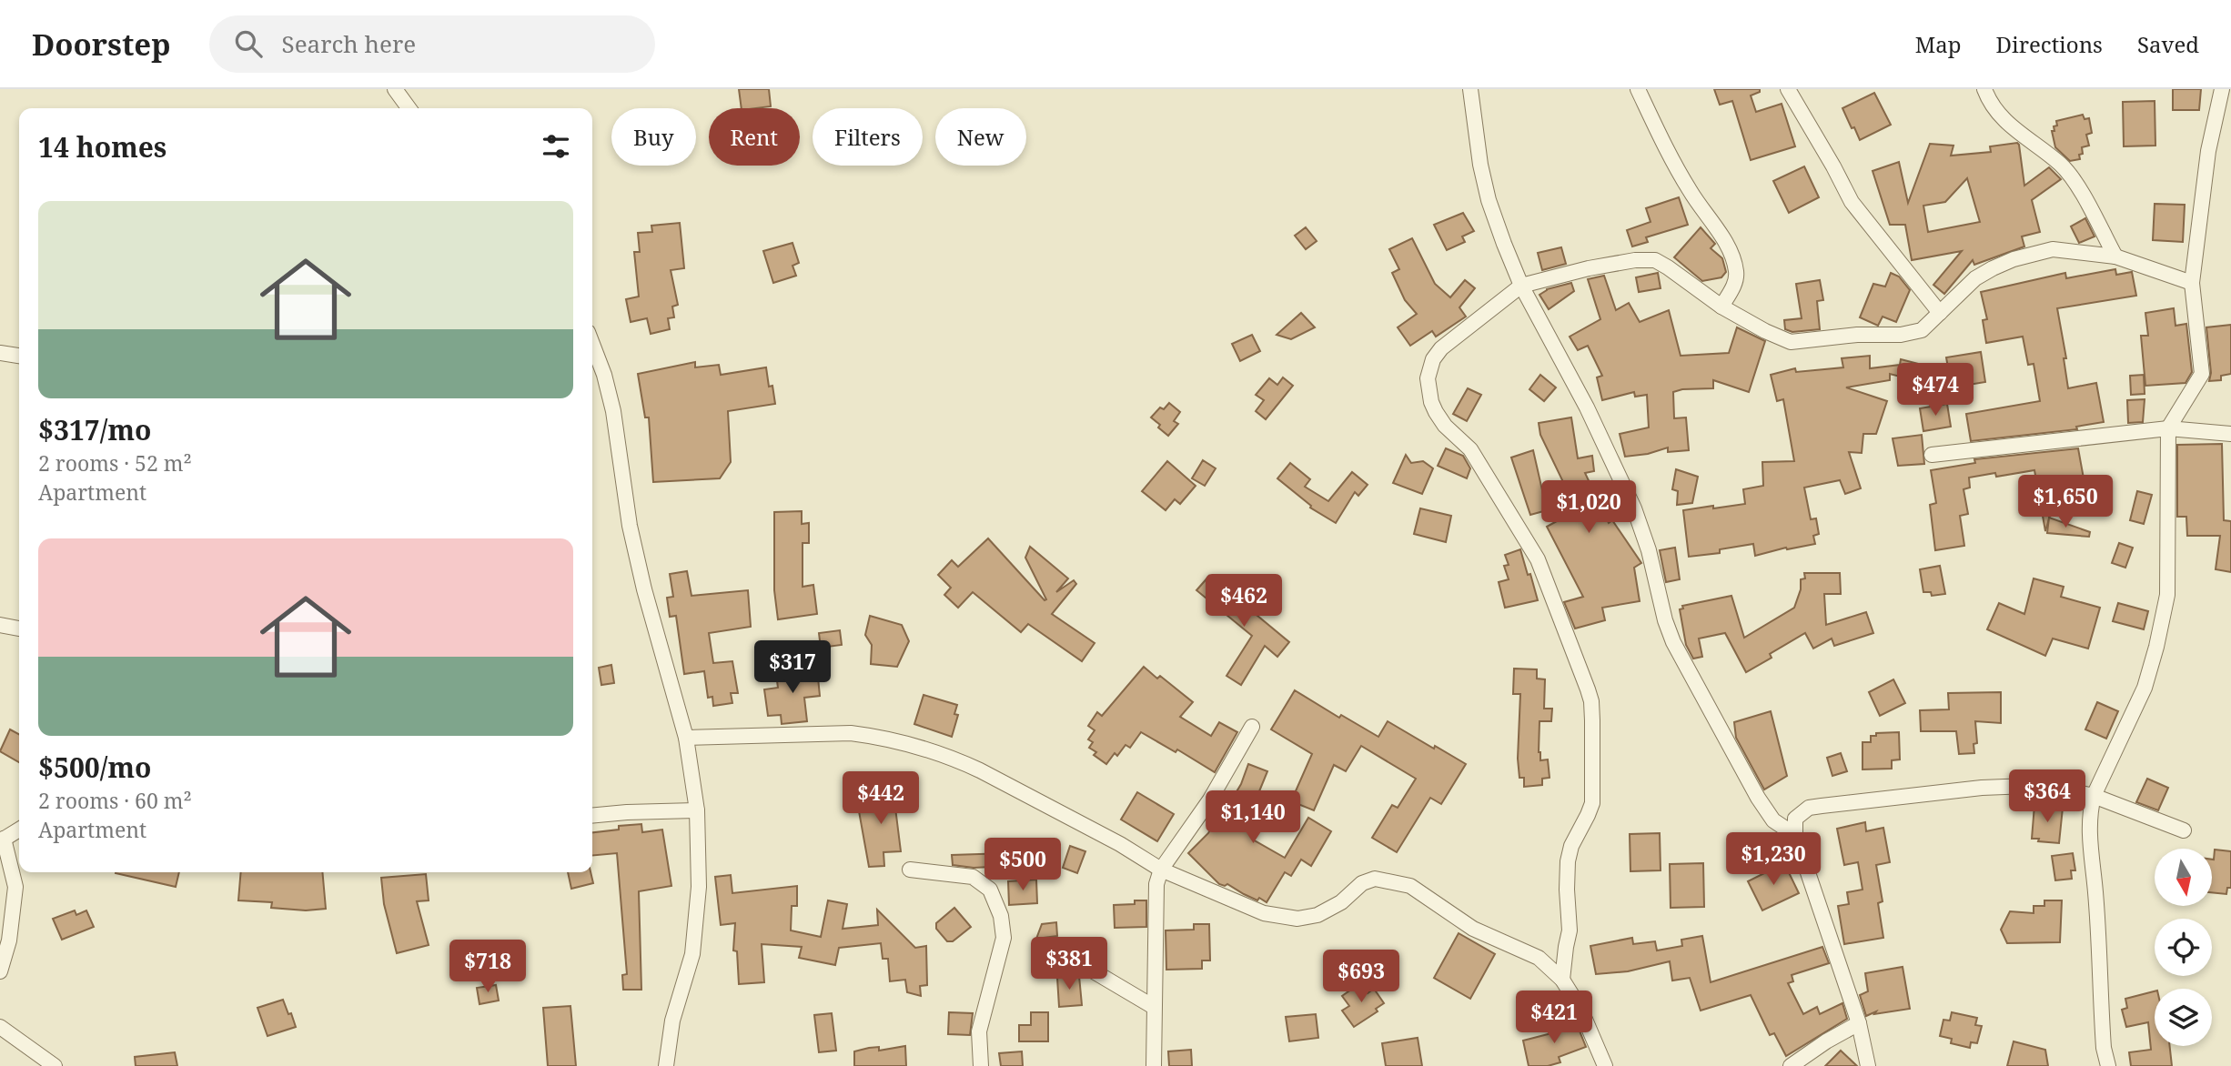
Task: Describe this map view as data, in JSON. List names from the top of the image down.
{
  "north": "bottom",
  "page": {
    "header": "Doorstep",
    "search": "Search here",
    "nav": ["Map", "Directions", "Saved"],
    "chip": [
      "Buy",
      "Rent",
      "Filters",
      "New"
    ],
    "heading": "14 homes",
    "list": [
      {
        "name": "$317/mo",
        "note": "2 rooms · 52 m² · Apartment"
      },
      {
        "name": "$500/mo",
        "note": "2 rooms · 60 m² · Apartment"
      }
    ],
    "price": [
      "$474",
      "$1,650",
      "$1,020",
      "$462",
      "$317",
      "$364",
      "$442",
      "$1,140",
      "$1,230",
      "$500",
      "$381",
      "$718",
      "$693",
      "$421"
    ]
  }
}
